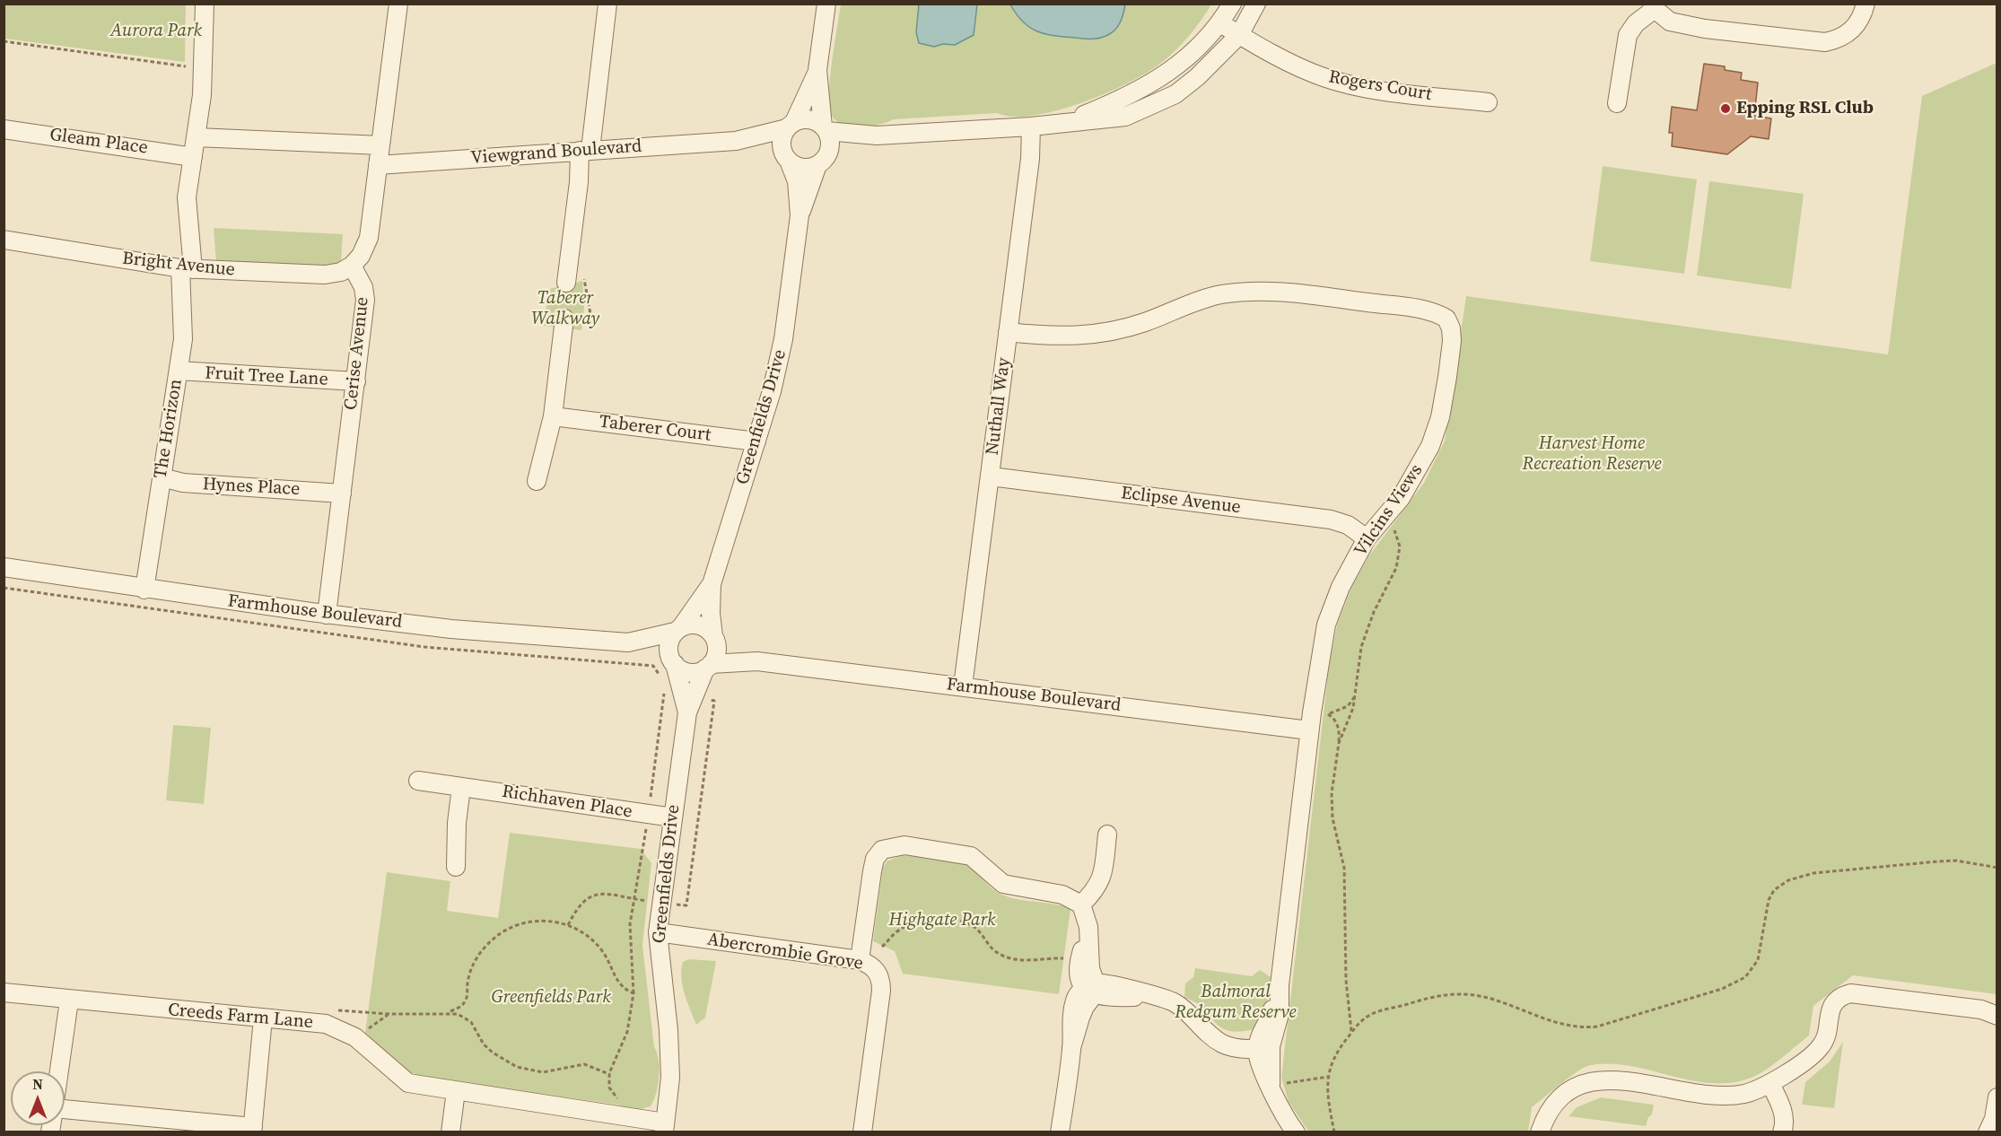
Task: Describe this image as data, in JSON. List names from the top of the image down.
{
  "streets": {
    "street": [
      "Rogers Court",
      "Gleam Place",
      "Viewgrand Boulevard",
      "Bright Avenue",
      "Cerise Avenue",
      "Fruit Tree Lane",
      "Nuthall Way",
      "Greenfields Drive",
      "The Horizon",
      "Taberer Court",
      "Hynes Place",
      "Eclipse Avenue",
      "Vilcins Views",
      "Farmhouse Boulevard",
      "Richhaven Place",
      "Abercrombie Grove",
      "Creeds Farm Lane"
    ]
  },
  "crossings": [
    ["Gleam Place", "The Horizon"],
    ["Viewgrand Boulevard", "Greenfields Drive"],
    ["Bright Avenue", "Cerise Avenue"],
    ["Bright Avenue", "The Horizon"],
    ["Cerise Avenue", "Fruit Tree Lane"],
    ["Cerise Avenue", "Hynes Place"],
    ["Cerise Avenue", "Farmhouse Boulevard"],
    ["Fruit Tree Lane", "The Horizon"],
    ["Nuthall Way", "Eclipse Avenue"],
    ["Nuthall Way", "Vilcins Views"],
    ["Nuthall Way", "Farmhouse Boulevard"],
    ["Greenfields Drive", "Taberer Court"],
    ["Greenfields Drive", "Farmhouse Boulevard"],
    ["Greenfields Drive", "Richhaven Place"],
    ["Greenfields Drive", "Abercrombie Grove"],
    ["Greenfields Drive", "Creeds Farm Lane"],
    ["The Horizon", "Hynes Place"],
    ["The Horizon", "Farmhouse Boulevard"],
    ["Eclipse Avenue", "Vilcins Views"],
    ["Vilcins Views", "Farmhouse Boulevard"]
  ],
  "parks": [
    "Aurora Park",
    "Taberer Walkway",
    "Harvest Home Recreation Reserve",
    "Highgate Park",
    "Balmoral Redgum Reserve",
    "Greenfields Park"
  ],
  "places": ["Epping RSL Club"],
  "north": "top"
}
